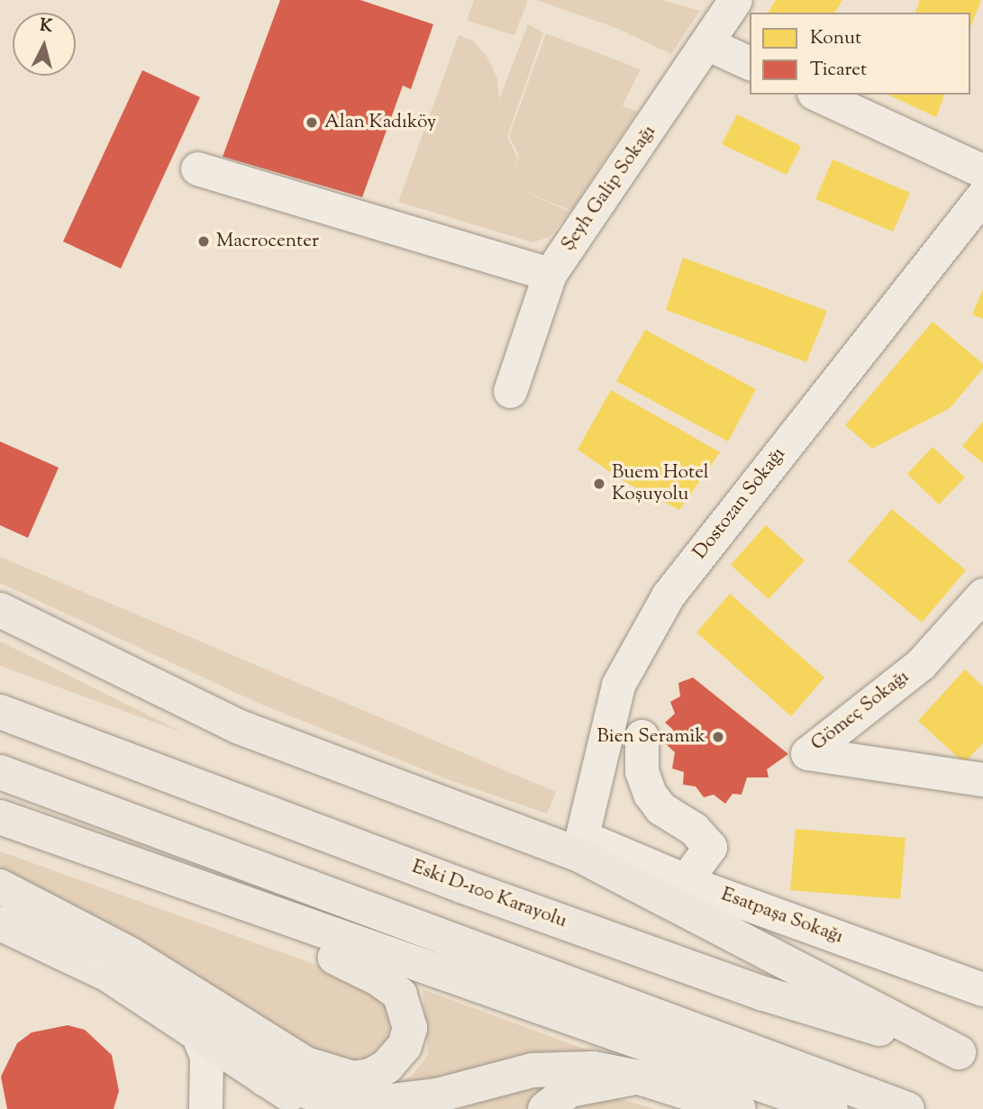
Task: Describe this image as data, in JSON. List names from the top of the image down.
{
  "streets": {
    "main road": ["Eski D-100 Karayolu"],
    "street": [
      "Şeyh Galip Sokağı",
      "Dostozan Sokağı",
      "Gömeç Sokağı",
      "Esatpaşa Sokağı"
    ]
  },
  "crossings": [
    ["Dostozan Sokağı", "Esatpaşa Sokağı"]
  ],
  "places": [
    "Alan Kadıköy",
    "Macrocenter",
    "Buem Hotel Koşuyolu",
    "Bien Seramik"
  ],
  "legend": ["Konut", "Ticaret"],
  "north": "top"
}
